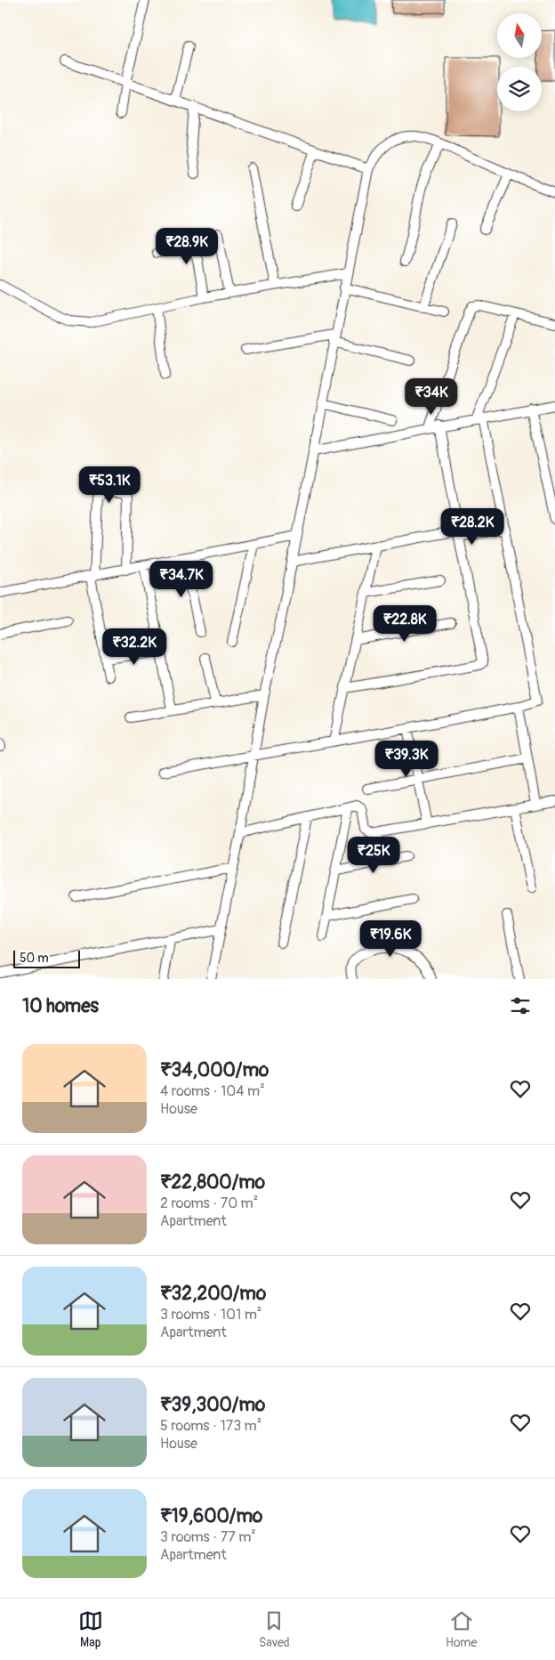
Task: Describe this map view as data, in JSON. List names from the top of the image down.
{
  "scale_bar": "50 m",
  "north": "top",
  "page": {
    "price": [
      "₹28.9K",
      "₹34K",
      "₹53.1K",
      "₹28.2K",
      "₹34.7K",
      "₹22.8K",
      "₹32.2K",
      "₹39.3K",
      "₹25K",
      "₹19.6K"
    ],
    "scale": "50 m",
    "heading": "10 homes",
    "list": [
      {
        "name": "₹34,000/mo",
        "note": "4 rooms · 104 m² · House"
      },
      {
        "name": "₹22,800/mo",
        "note": "2 rooms · 70 m² · Apartment"
      },
      {
        "name": "₹32,200/mo",
        "note": "3 rooms · 101 m² · Apartment"
      },
      {
        "name": "₹39,300/mo",
        "note": "5 rooms · 173 m² · House"
      },
      {
        "name": "₹19,600/mo",
        "note": "3 rooms · 77 m² · Apartment"
      }
    ],
    "tabs": ["Map", "Saved", "Home"]
  }
}
